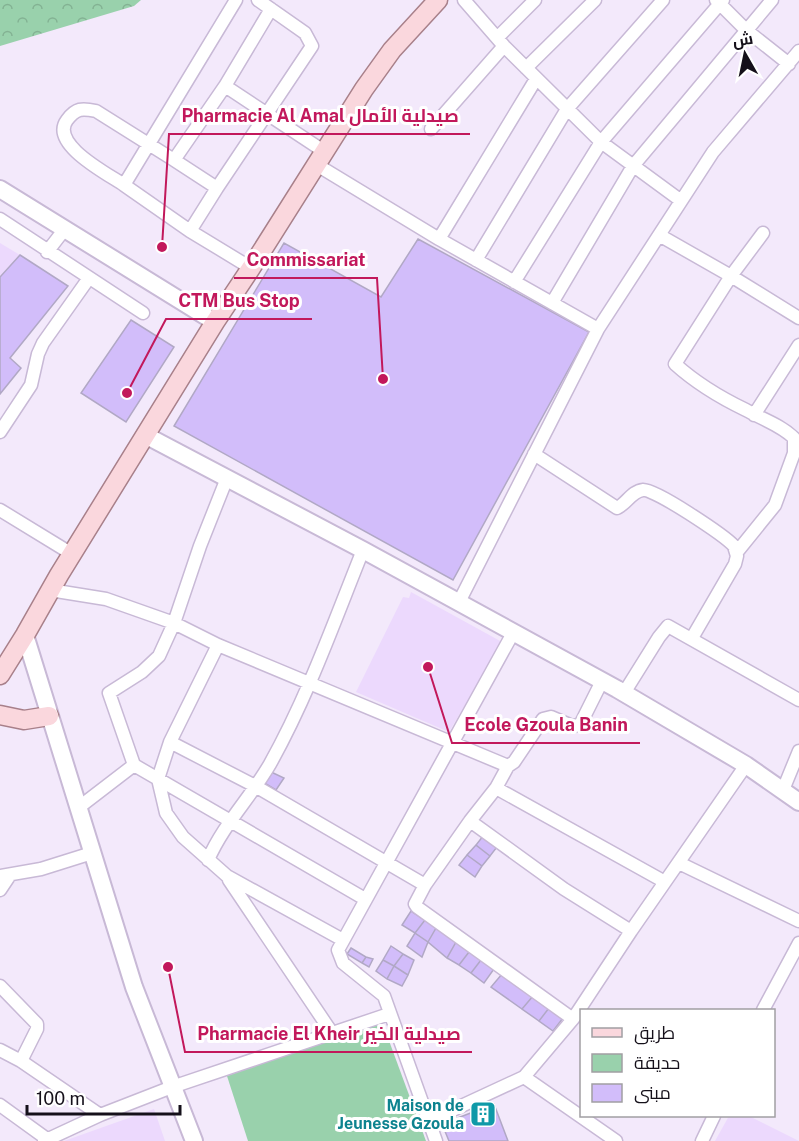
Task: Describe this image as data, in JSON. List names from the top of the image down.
{
  "places": {
    "other": [
      "Pharmacie Al Amal صيدلية الأمال",
      "Commissariat",
      "CTM Bus Stop",
      "Ecole Gzoula Banin",
      "Pharmacie El Kheir صيدلية الخير"
    ],
    "building": ["Maison de Jeunesse Gzoula"]
  },
  "legend": ["طريق", "حديقة", "مبنى"],
  "scale_bar": "100 m",
  "north": "top"
}
